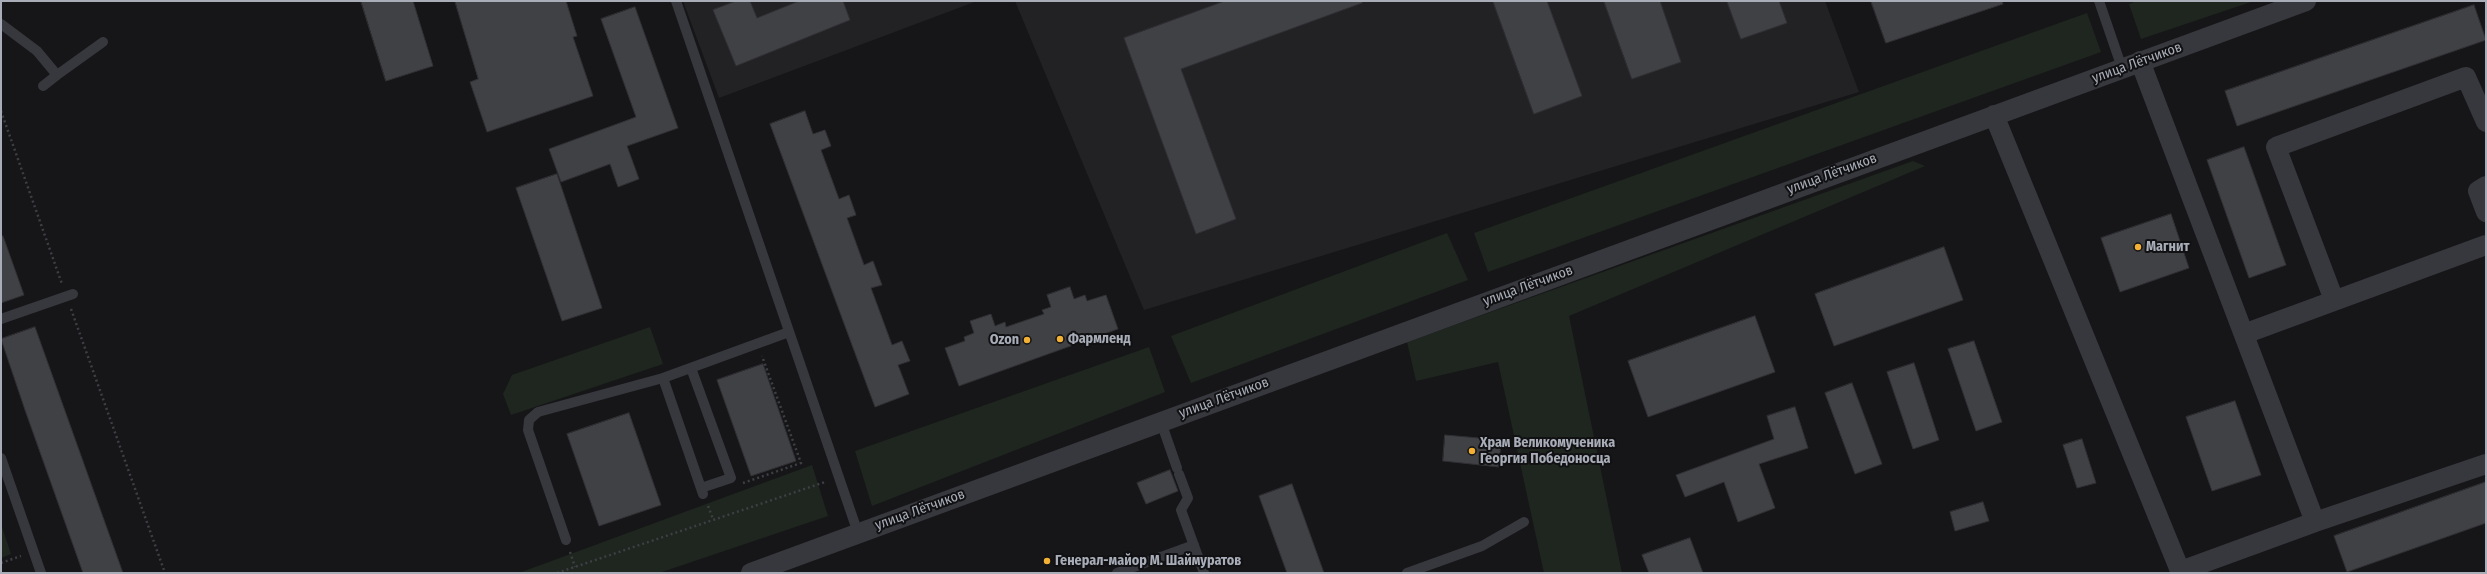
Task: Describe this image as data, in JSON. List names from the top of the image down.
{
  "streets": {
    "street": ["улица Лётчиков"]
  },
  "places": [
    "Магнит",
    "Фармленд",
    "Ozon",
    "Храм Великомученика Георгия Победоносца",
    "Генерал-майор М. Шаймуратов"
  ]
}
